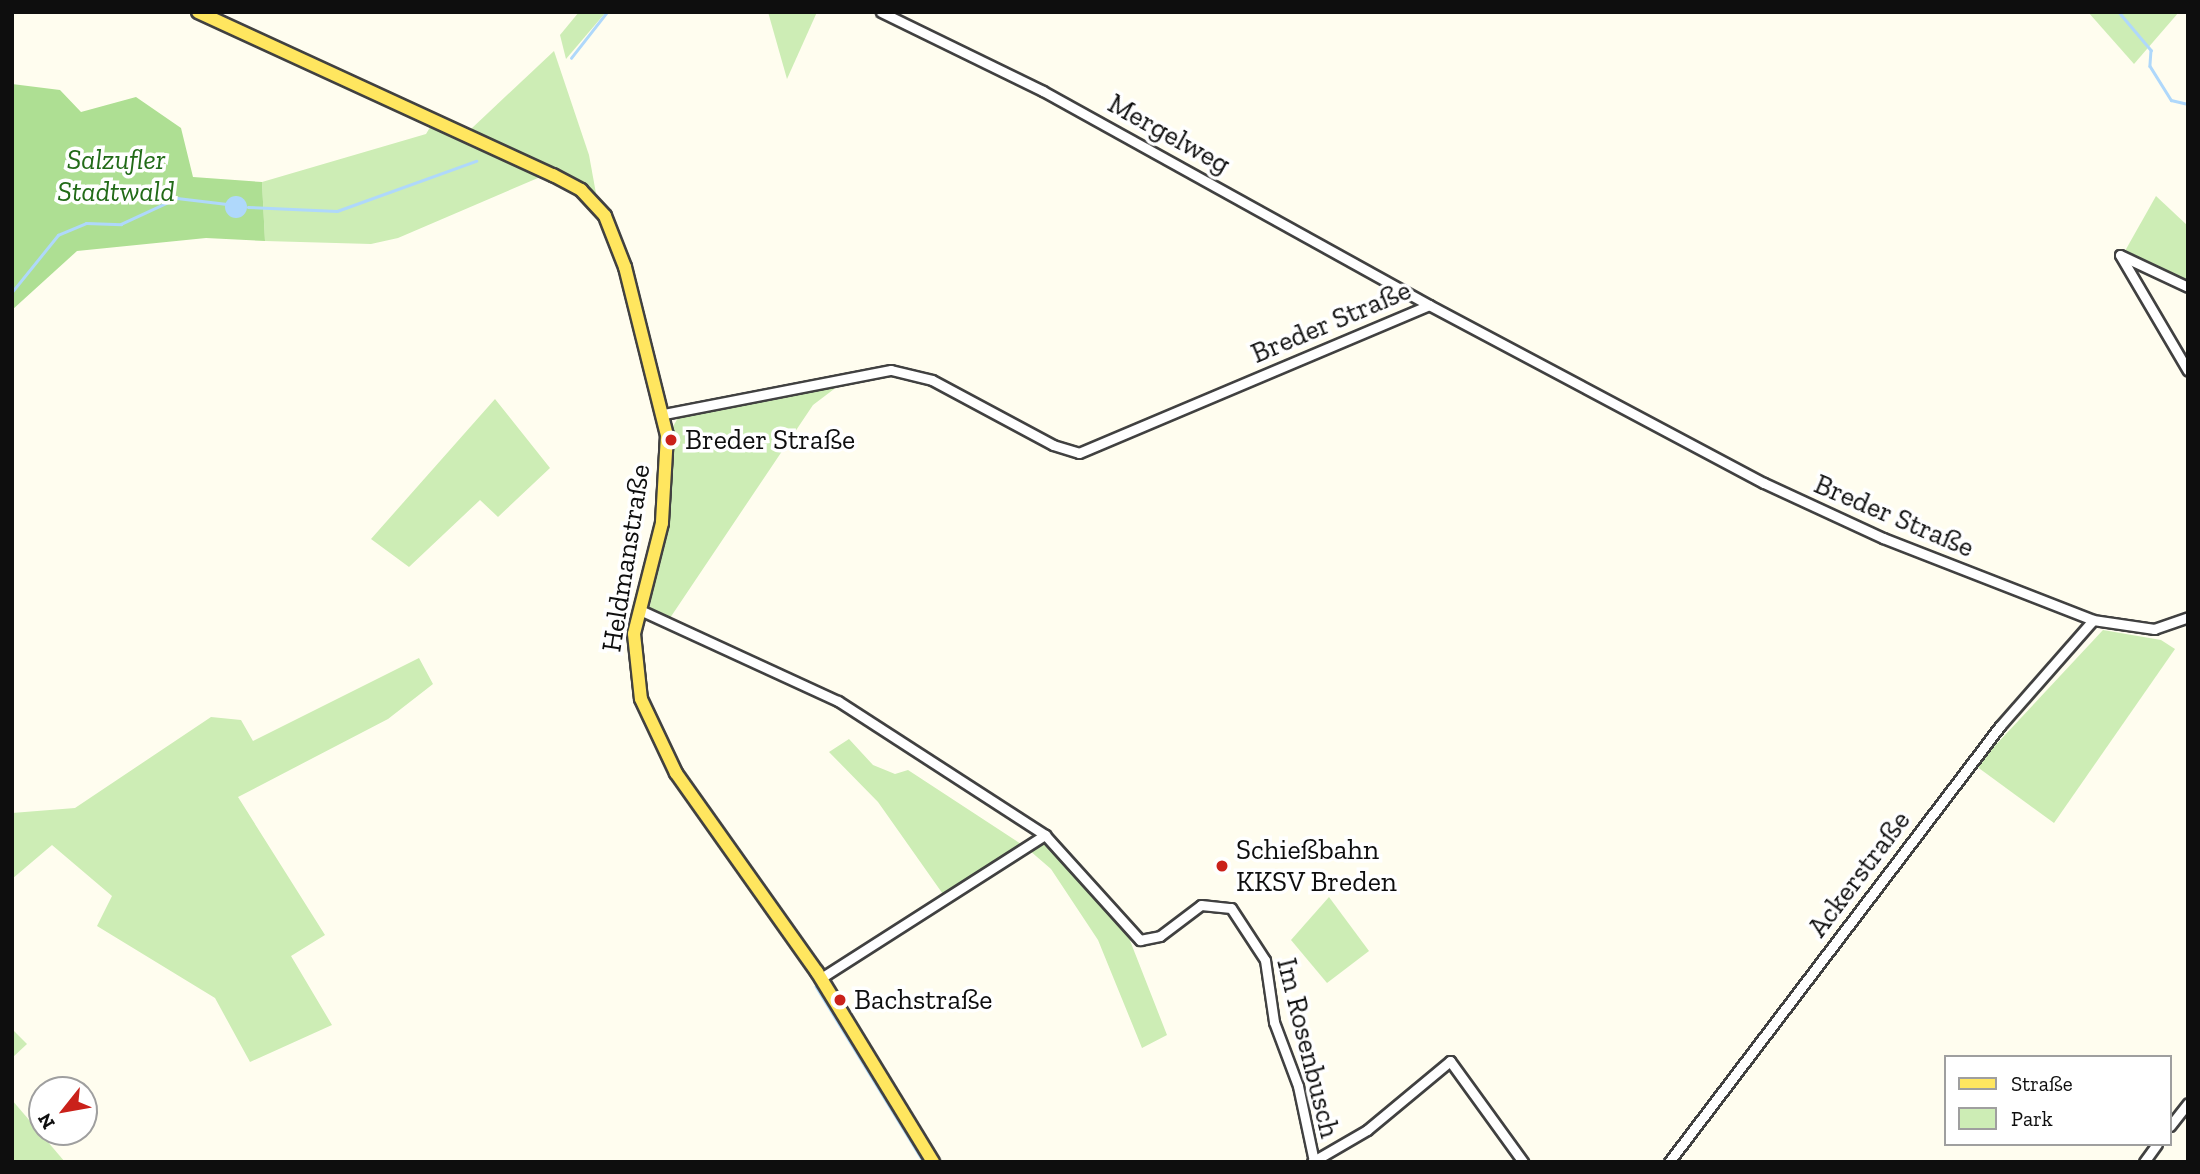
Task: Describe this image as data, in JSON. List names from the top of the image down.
{
  "streets": {
    "main road": ["Heldmanstraße"],
    "street": [
      "Mergelweg",
      "Breder Straße",
      "Ackerstraße",
      "Im Rosenbusch"
    ]
  },
  "crossings": [
    ["Mergelweg", "Breder Straße"],
    ["Breder Straße", "Heldmanstraße"],
    ["Breder Straße", "Ackerstraße"]
  ],
  "parks": ["Salzufler Stadtwald"],
  "places": ["Breder Straße", "Schießbahn KKSV Breden", "Bachstraße"],
  "legend": ["Straße", "Park"],
  "north": "bottom left"
}
